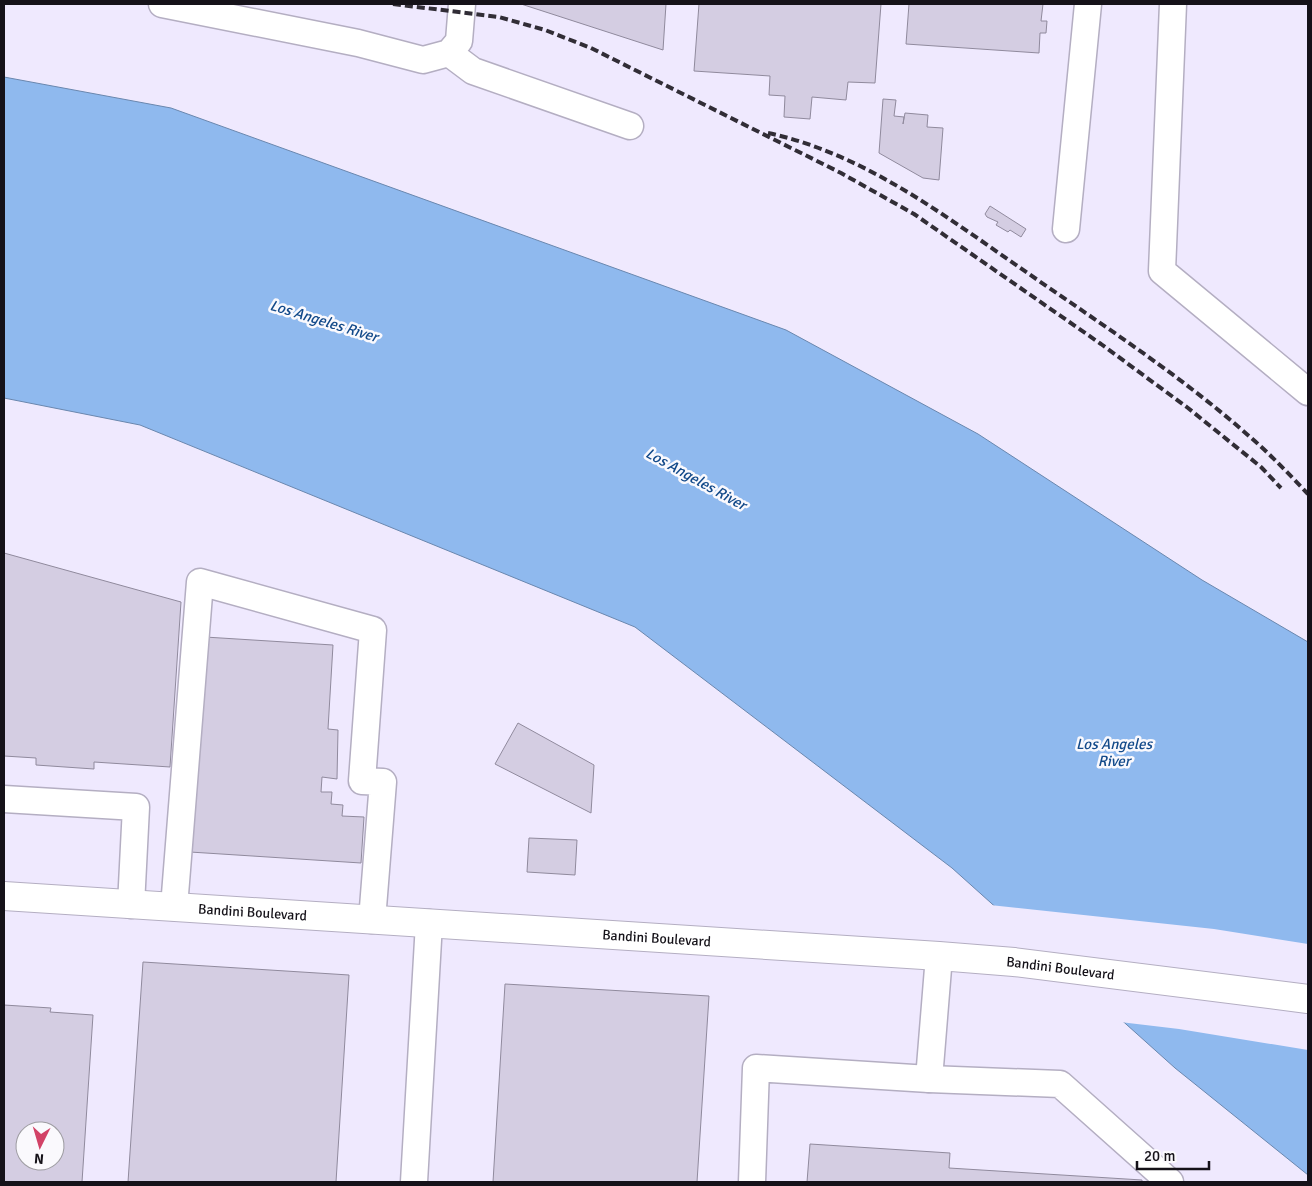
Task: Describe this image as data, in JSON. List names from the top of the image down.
{
  "streets": {
    "main road": ["Bandini Boulevard"]
  },
  "water": ["Los Angeles River"],
  "scale_bar": "20 m",
  "north": "bottom"
}
